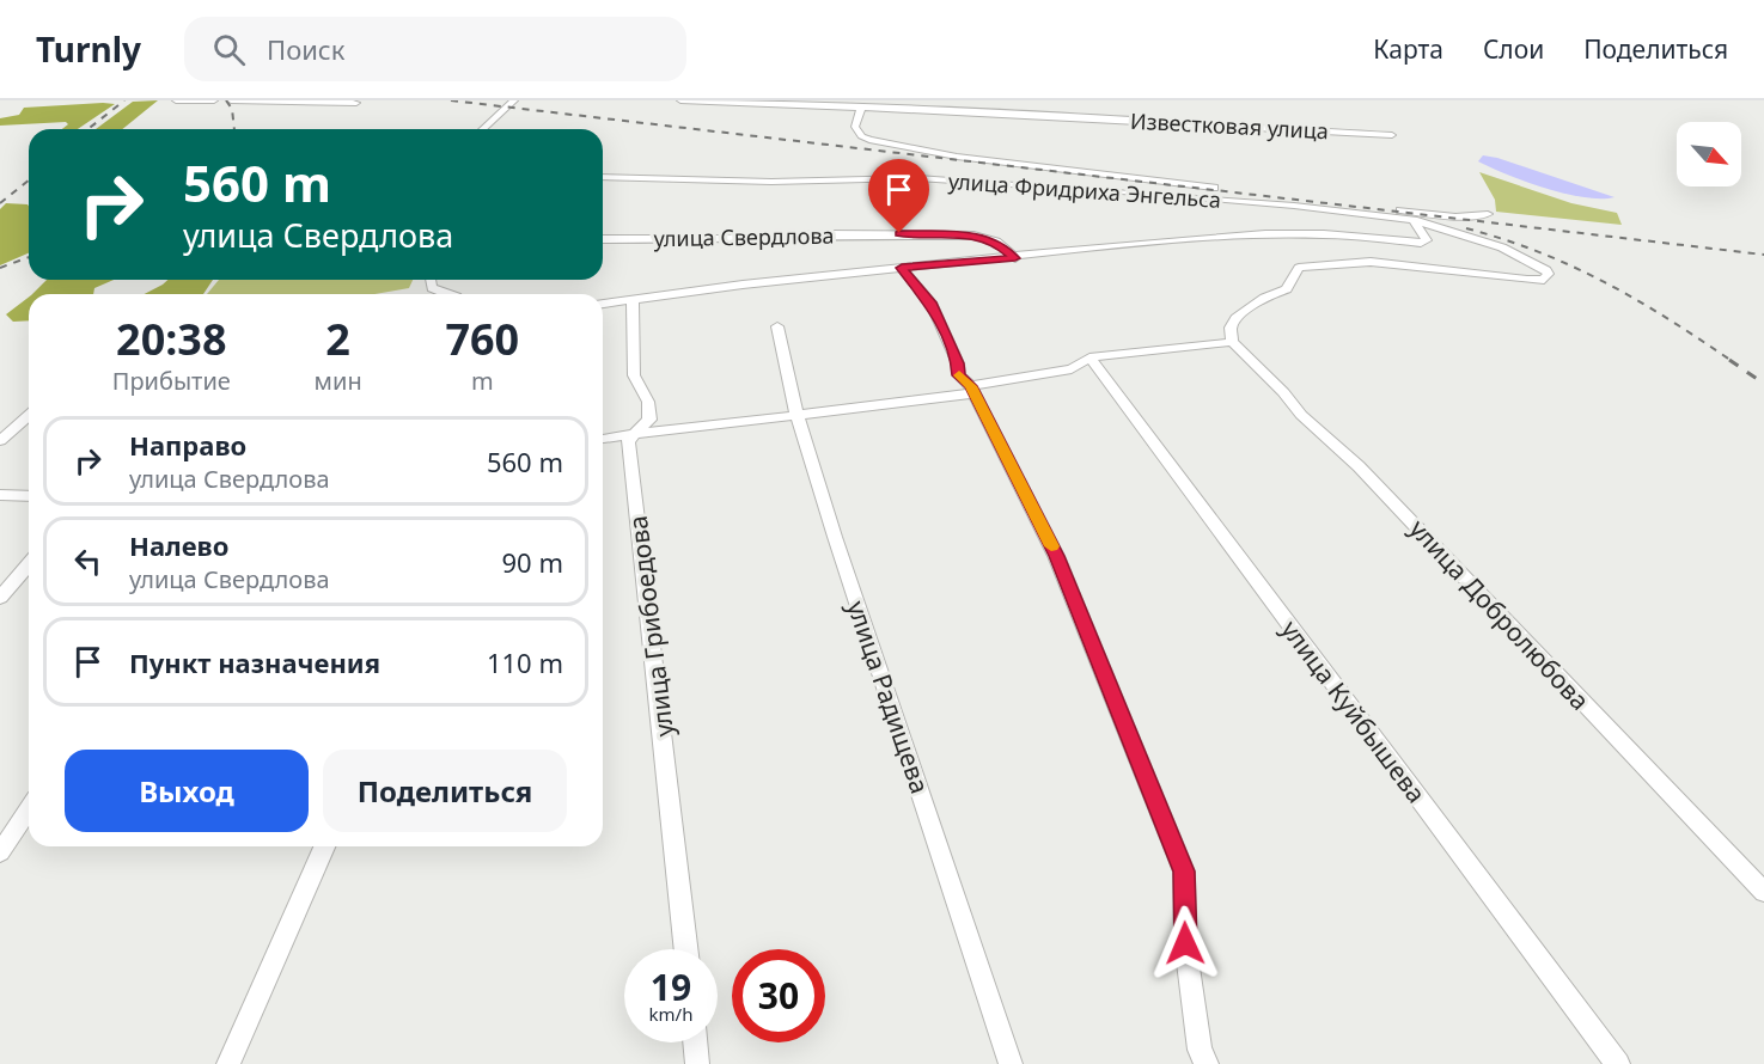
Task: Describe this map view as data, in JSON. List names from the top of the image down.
{
  "streets": {
    "street": [
      "Известковая улица",
      "улица Фридриха Энгельса",
      "улица Свердлова",
      "улица Добролюбова",
      "улица Грибоедова",
      "улица Радищева",
      "улица Куйбышева"
    ]
  },
  "crossings": [
    ["улица Фридриха Энгельса", "улица Свердлова"],
    ["улица Фридриха Энгельса", "улица Добролюбова"],
    ["улица Свердлова", "улица Грибоедова"]
  ],
  "north": "bottom right",
  "page": {
    "header": "Turnly",
    "search": "Поиск",
    "nav": ["Карта", "Слои", "Поделиться"],
    "turn": ["560 m", "улица Свердлова"],
    "eta": [
      "20:38",
      "Прибытие",
      "2",
      "мин",
      "760",
      "m"
    ],
    "list": [
      {
        "name": "Направо",
        "note": "улица Свердлова",
        "value": "560 m"
      },
      {
        "name": "Налево",
        "note": "улица Свердлова",
        "value": "90 m"
      },
      {
        "name": "Пункт назначения",
        "value": "110 m"
      }
    ],
    "buttons": ["Выход", "Поделиться"],
    "speed": "19 km/h",
    "limit": "30"
  }
}
